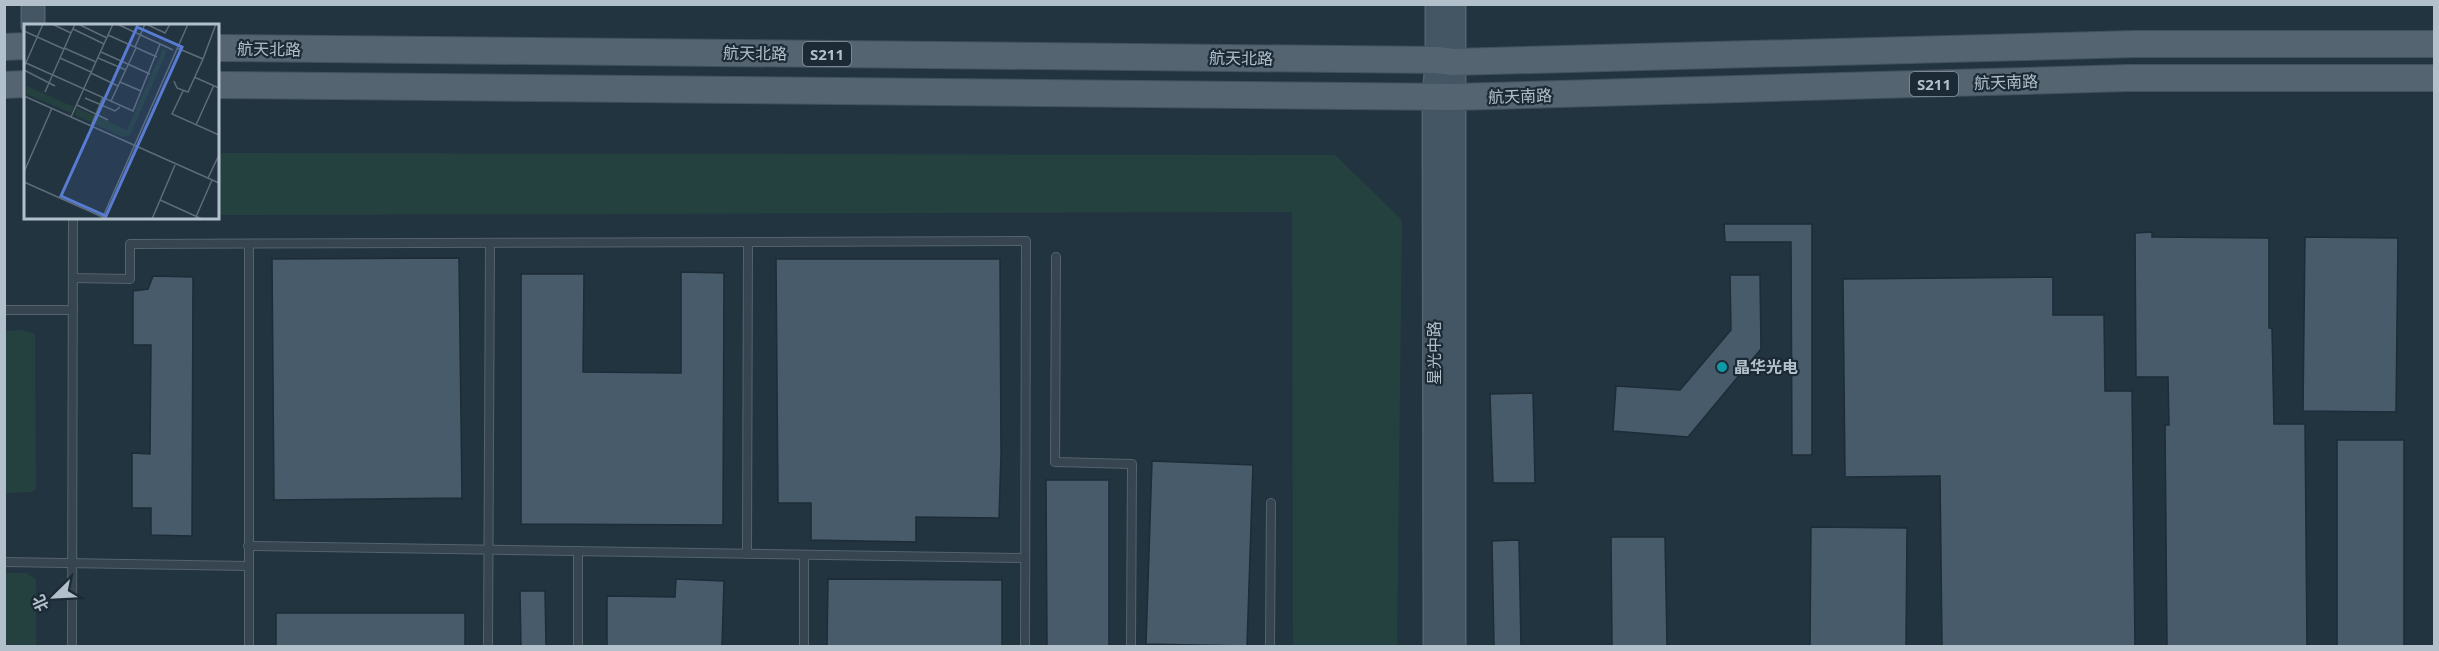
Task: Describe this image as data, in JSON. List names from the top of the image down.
{
  "streets": {
    "main road": [
      "航天北路",
      "S211",
      "航天南路",
      "星光中路"
    ]
  },
  "crossings": [
    ["航天北路", "航天南路"],
    ["航天北路", "星光中路"],
    ["S211", "航天南路"],
    ["S211", "星光中路"],
    ["航天南路", "星光中路"]
  ],
  "places": ["晶华光电"],
  "north": "bottom left"
}
